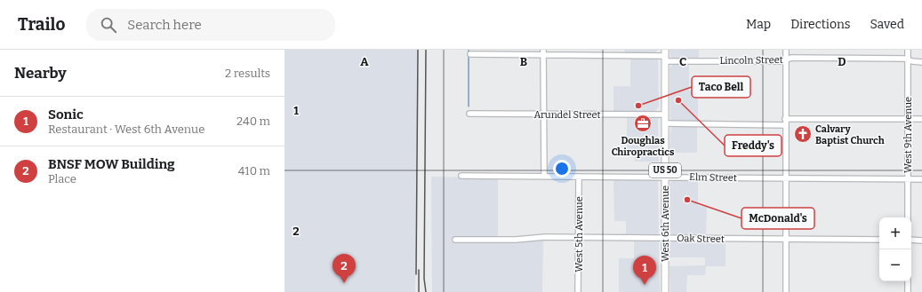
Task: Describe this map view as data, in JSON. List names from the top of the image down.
{
  "streets": {
    "main road": ["US 50", "West 6th Avenue"],
    "street": [
      "Lincoln Street",
      "Arundel Street",
      "West 9th Avenue",
      "Elm Street",
      "West 5th Avenue",
      "Oak Street"
    ]
  },
  "crossings": [
    ["Lincoln Street", "West 9th Avenue"],
    ["Lincoln Street", "West 6th Avenue"],
    ["Arundel Street", "West 6th Avenue"],
    ["West 9th Avenue", "Elm Street"],
    ["Elm Street", "West 6th Avenue"],
    ["Elm Street", "West 5th Avenue"],
    ["West 6th Avenue", "Oak Street"],
    ["West 5th Avenue", "Oak Street"]
  ],
  "places": {
    "other": ["Freddy's", "Taco Bell", "McDonald's"],
    "office": ["Doughlas Chiropractics"],
    "church": ["Calvary Baptist Church"]
  },
  "page": {
    "header": "Trailo",
    "search": "Search here",
    "nav": ["Map", "Directions", "Saved"],
    "heading": ["Nearby", "2 results"],
    "list": [
      {
        "mark": "1",
        "name": "Sonic",
        "note": "Restaurant · West 6th Avenue",
        "value": "240 m"
      },
      {
        "mark": "2",
        "name": "BNSF MOW Building",
        "note": "Place",
        "value": "410 m"
      }
    ],
    "map_buttons": ["+", "−"],
    "pins": ["2", "1"]
  },
  "grid": {
    "columns": [
      "A",
      "B",
      "C",
      "D"
    ],
    "rows": ["1", "2"]
  }
}
